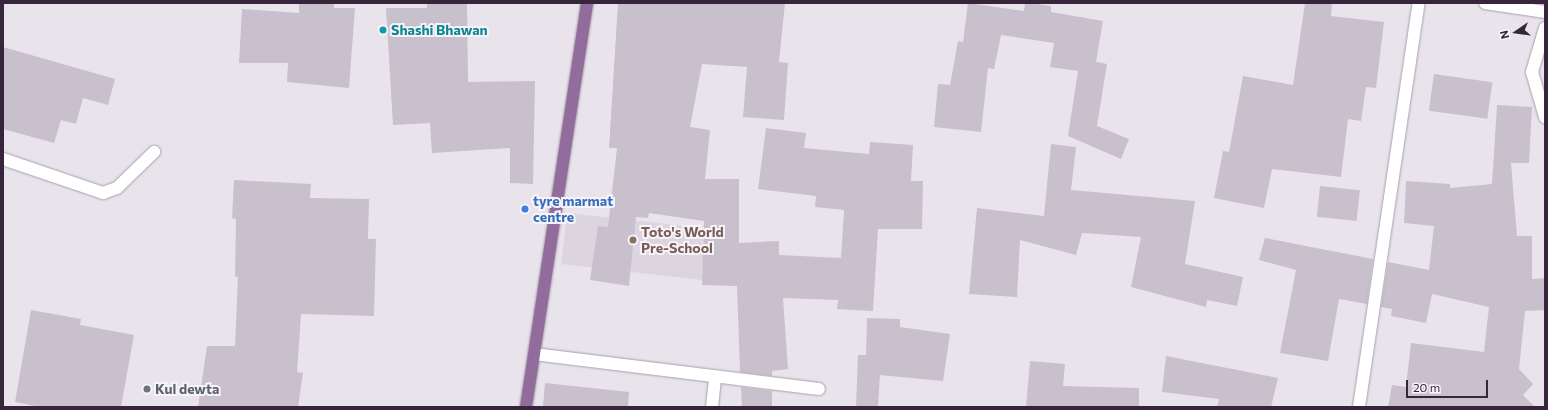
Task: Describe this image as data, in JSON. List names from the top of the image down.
{
  "places": [
    "Shashi Bhawan",
    "tyre marmat centre",
    "Toto's World Pre-School",
    "Kul dewta"
  ],
  "scale_bar": "20 m",
  "north": "left"
}
